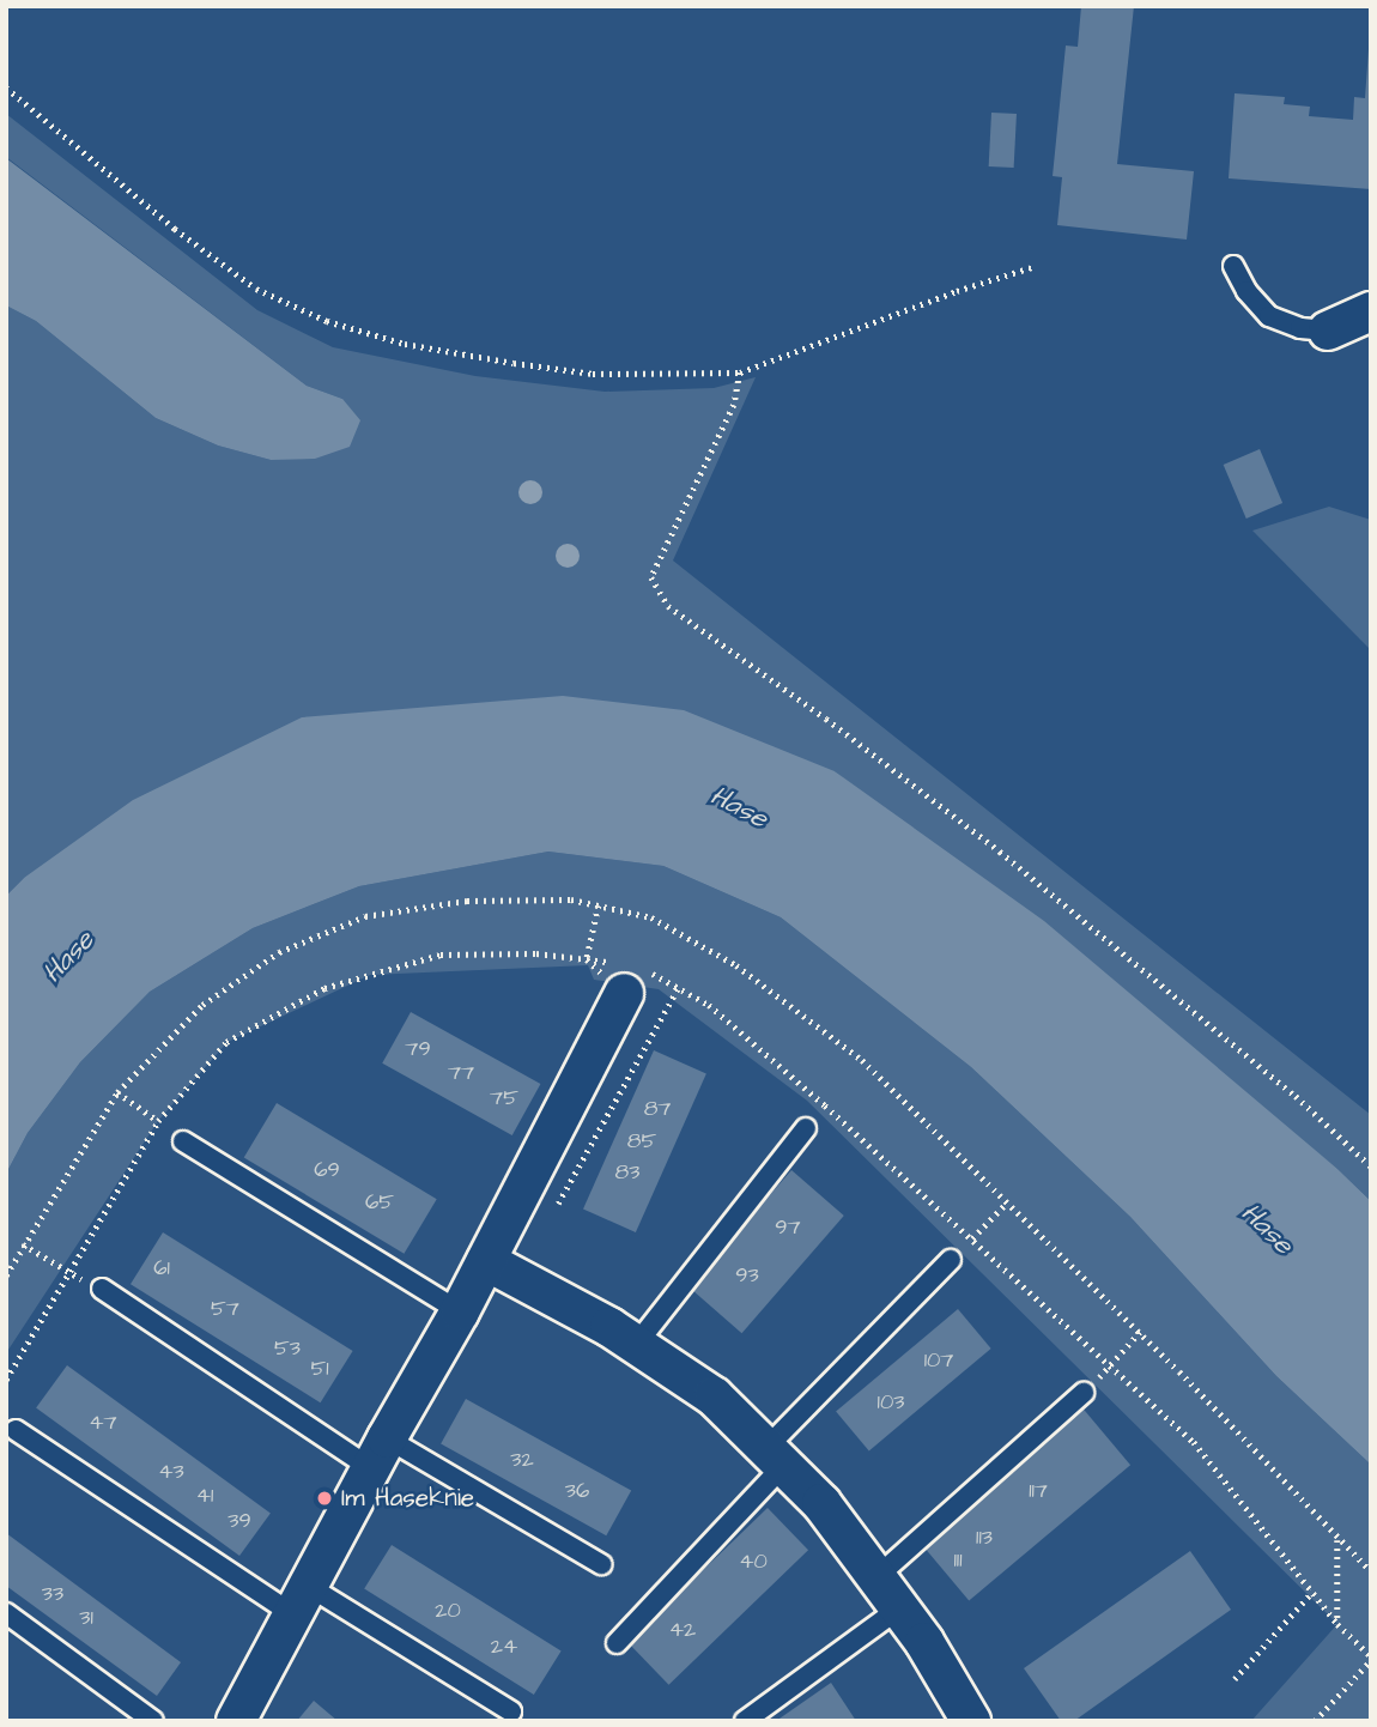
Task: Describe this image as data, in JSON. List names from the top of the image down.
{
  "water": ["Hase"],
  "places": ["Im Haseknie"],
  "house_numbers": [
    "79",
    "77",
    "75",
    "87",
    "85",
    "69",
    "83",
    "65",
    "97",
    "61",
    "93",
    "57",
    "53",
    "107",
    "51",
    "103",
    "47",
    "32",
    "43",
    "36",
    "117",
    "41",
    "39",
    "113",
    "111",
    "40",
    "33",
    "20",
    "31",
    "42",
    "24"
  ]
}
